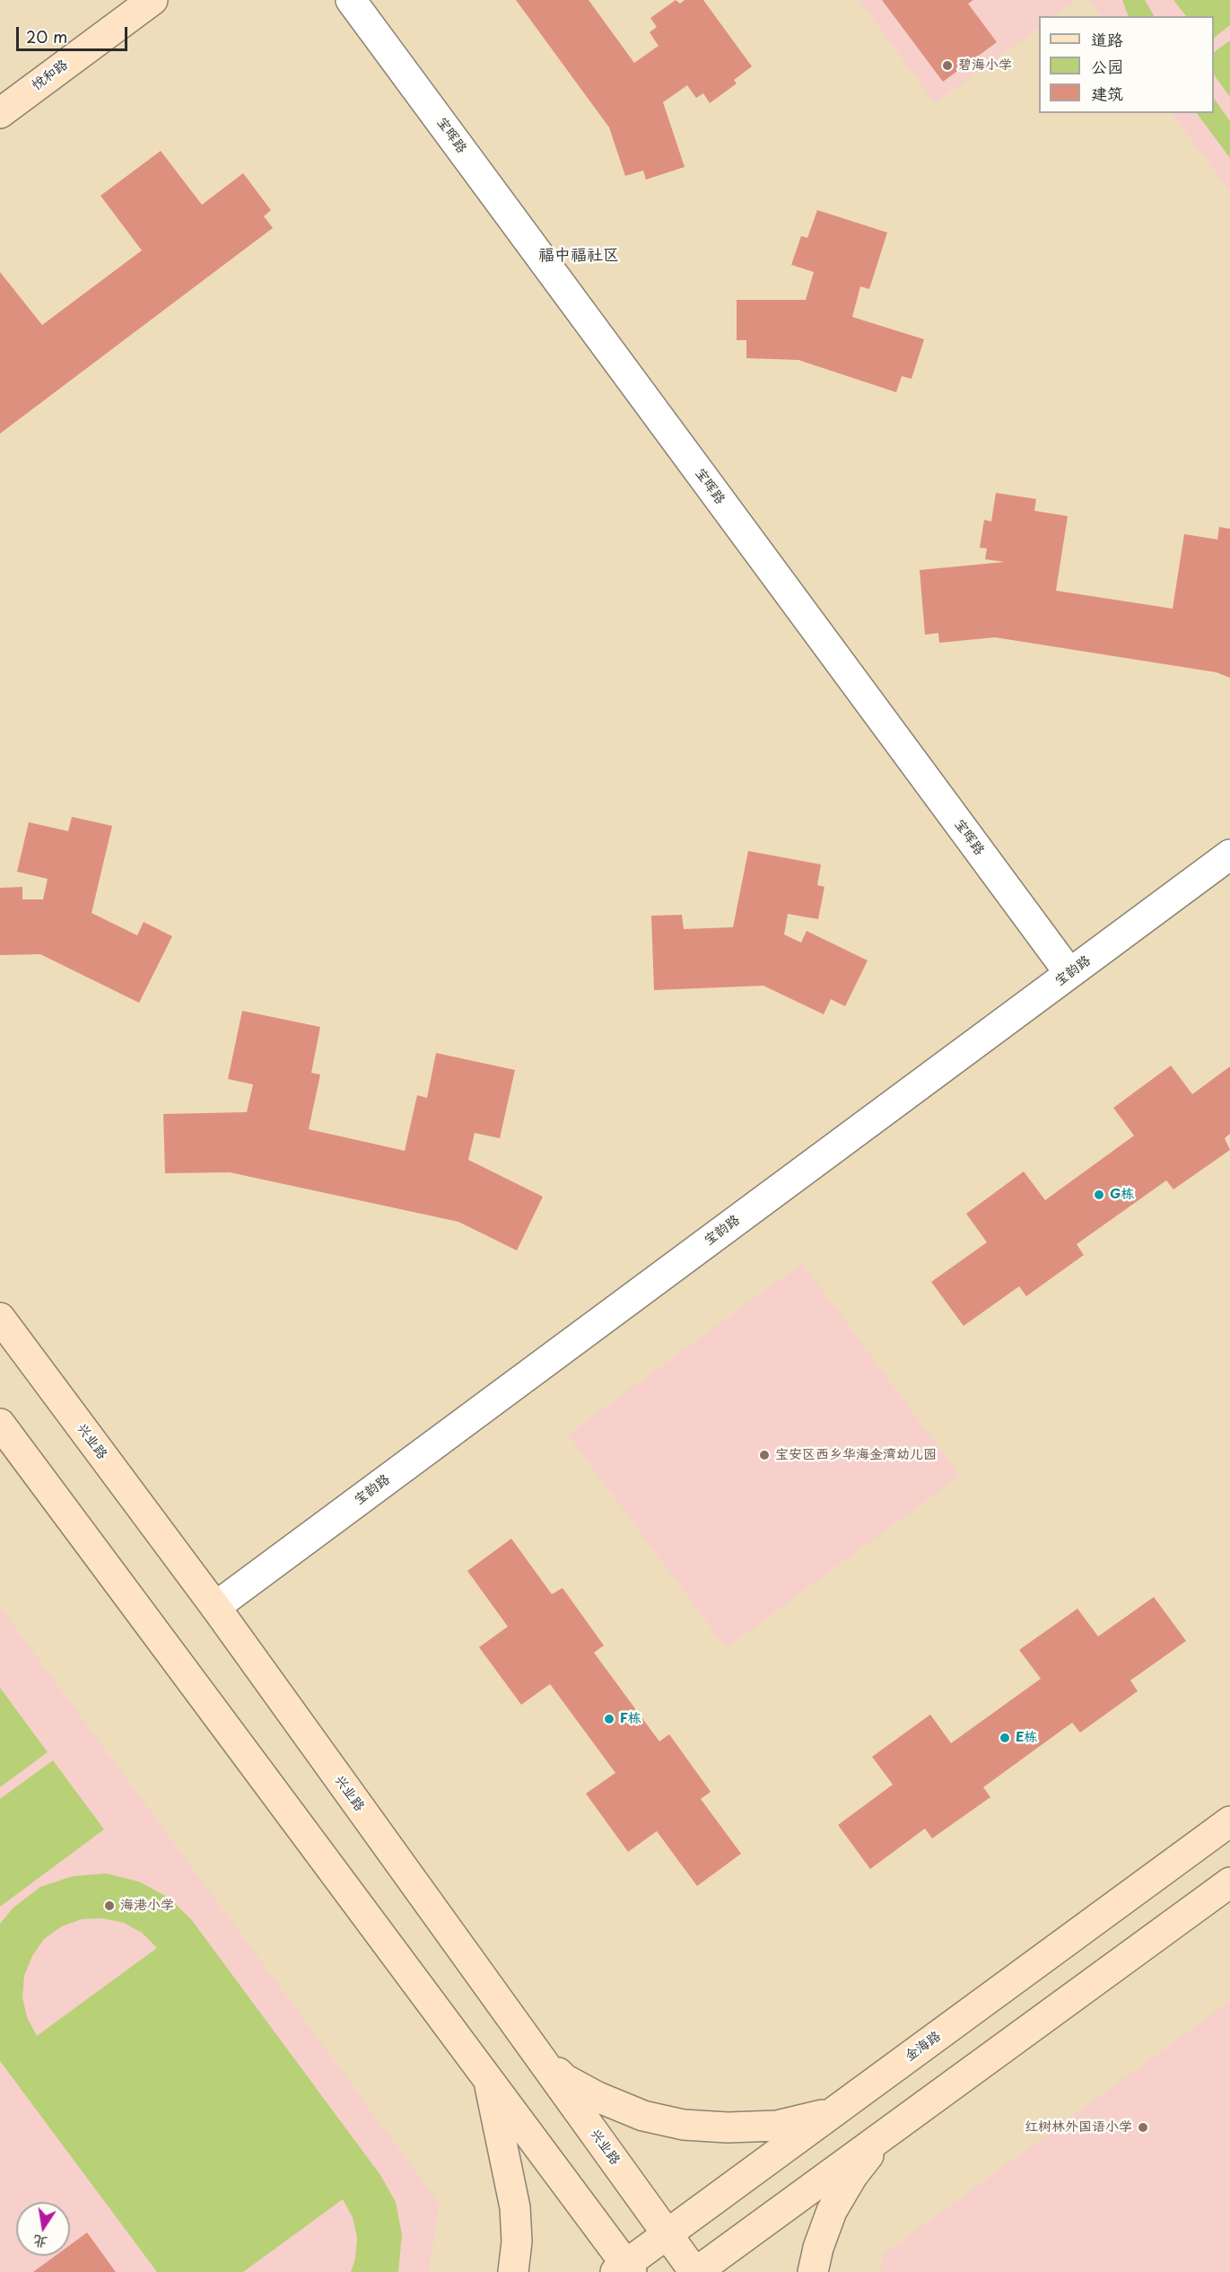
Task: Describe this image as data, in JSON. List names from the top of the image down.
{
  "streets": {
    "main road": ["悦和路", "兴业路", "金海路"],
    "street": ["宝晖路", "宝韵路"]
  },
  "crossings": [
    ["宝晖路", "宝韵路"],
    ["宝韵路", "兴业路"],
    ["兴业路", "金海路"]
  ],
  "districts": ["福中福社区"],
  "places": [
    "碧海小学",
    "G栋",
    "宝安区西乡华海金湾幼儿园",
    "F栋",
    "E栋",
    "海港小学",
    "红树林外国语小学"
  ],
  "legend": ["道路", "公园", "建筑"],
  "scale_bar": "20 m",
  "north": "bottom"
}
